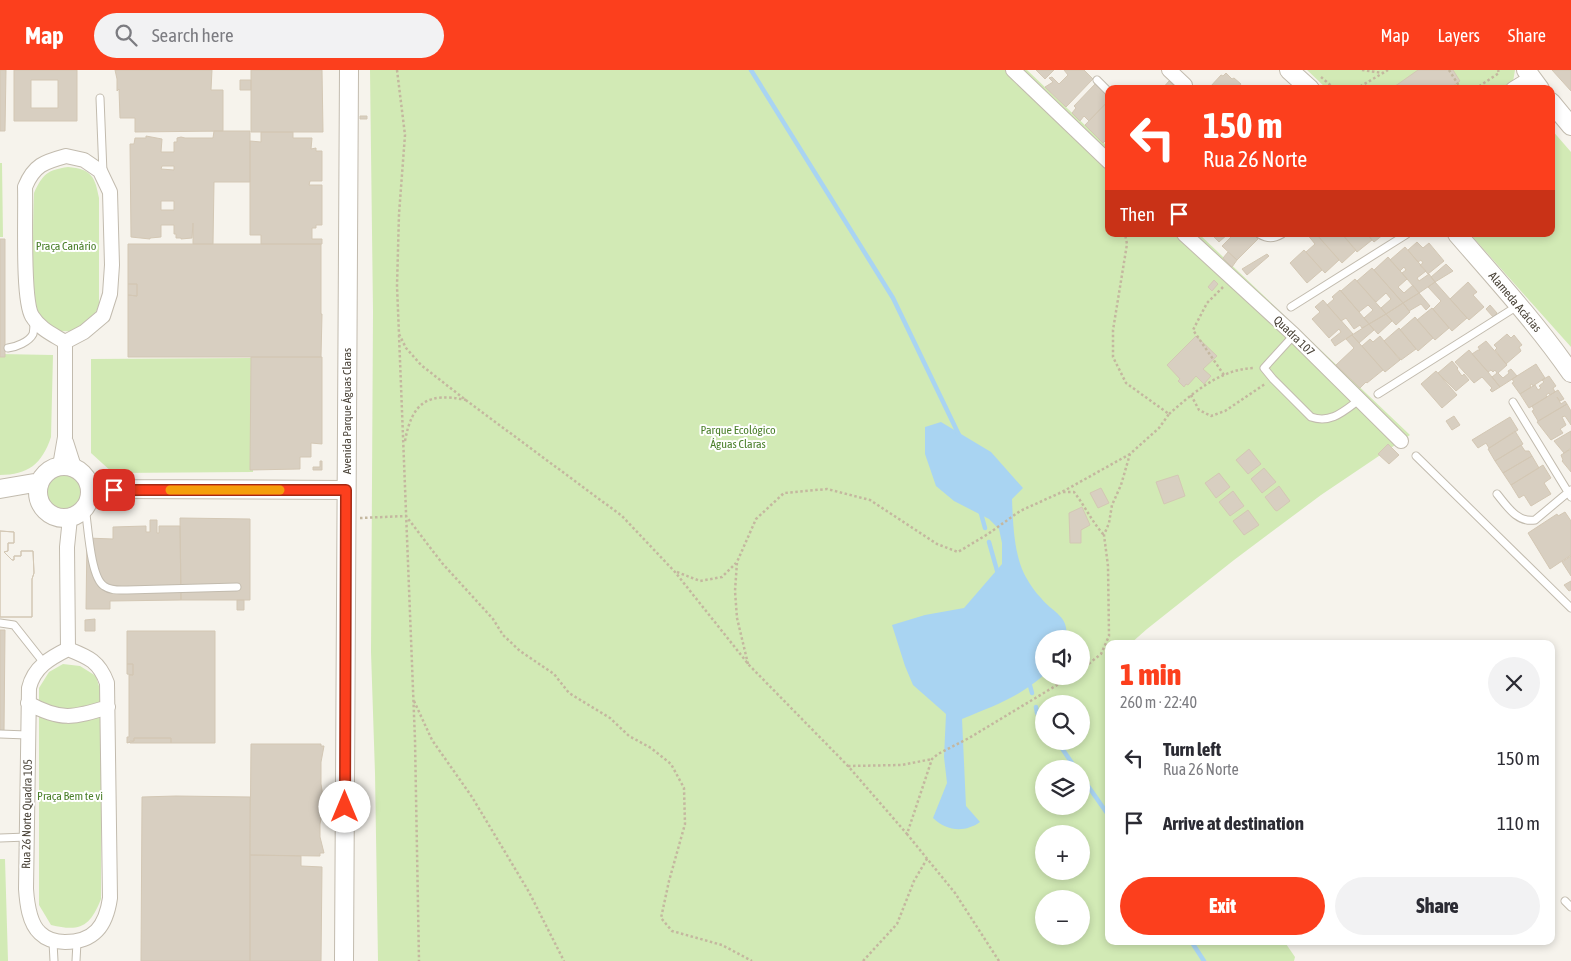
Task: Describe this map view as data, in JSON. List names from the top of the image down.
{
  "streets": {
    "street": [
      "Alameda Acácias",
      "Quadra 107",
      "Avenida Parque Águas Claras",
      "Rua 26 Norte Quadra 105"
    ]
  },
  "parks": ["Praça Canário", "Parque Ecológico Águas Claras", "Praça Bem te vi"],
  "page": {
    "header": "Map",
    "search": "Search here",
    "nav": ["Map", "Layers", "Share"],
    "turn": ["150 m", "Rua 26 Norte"],
    "then": "Then",
    "map_buttons": ["+", "−"],
    "heading": ["1 min", "260 m · 22:40"],
    "list": [
      {
        "name": "Turn left",
        "note": "Rua 26 Norte",
        "value": "150 m"
      },
      {
        "name": "Arrive at destination",
        "value": "110 m"
      }
    ],
    "buttons": ["Exit", "Share"]
  }
}
